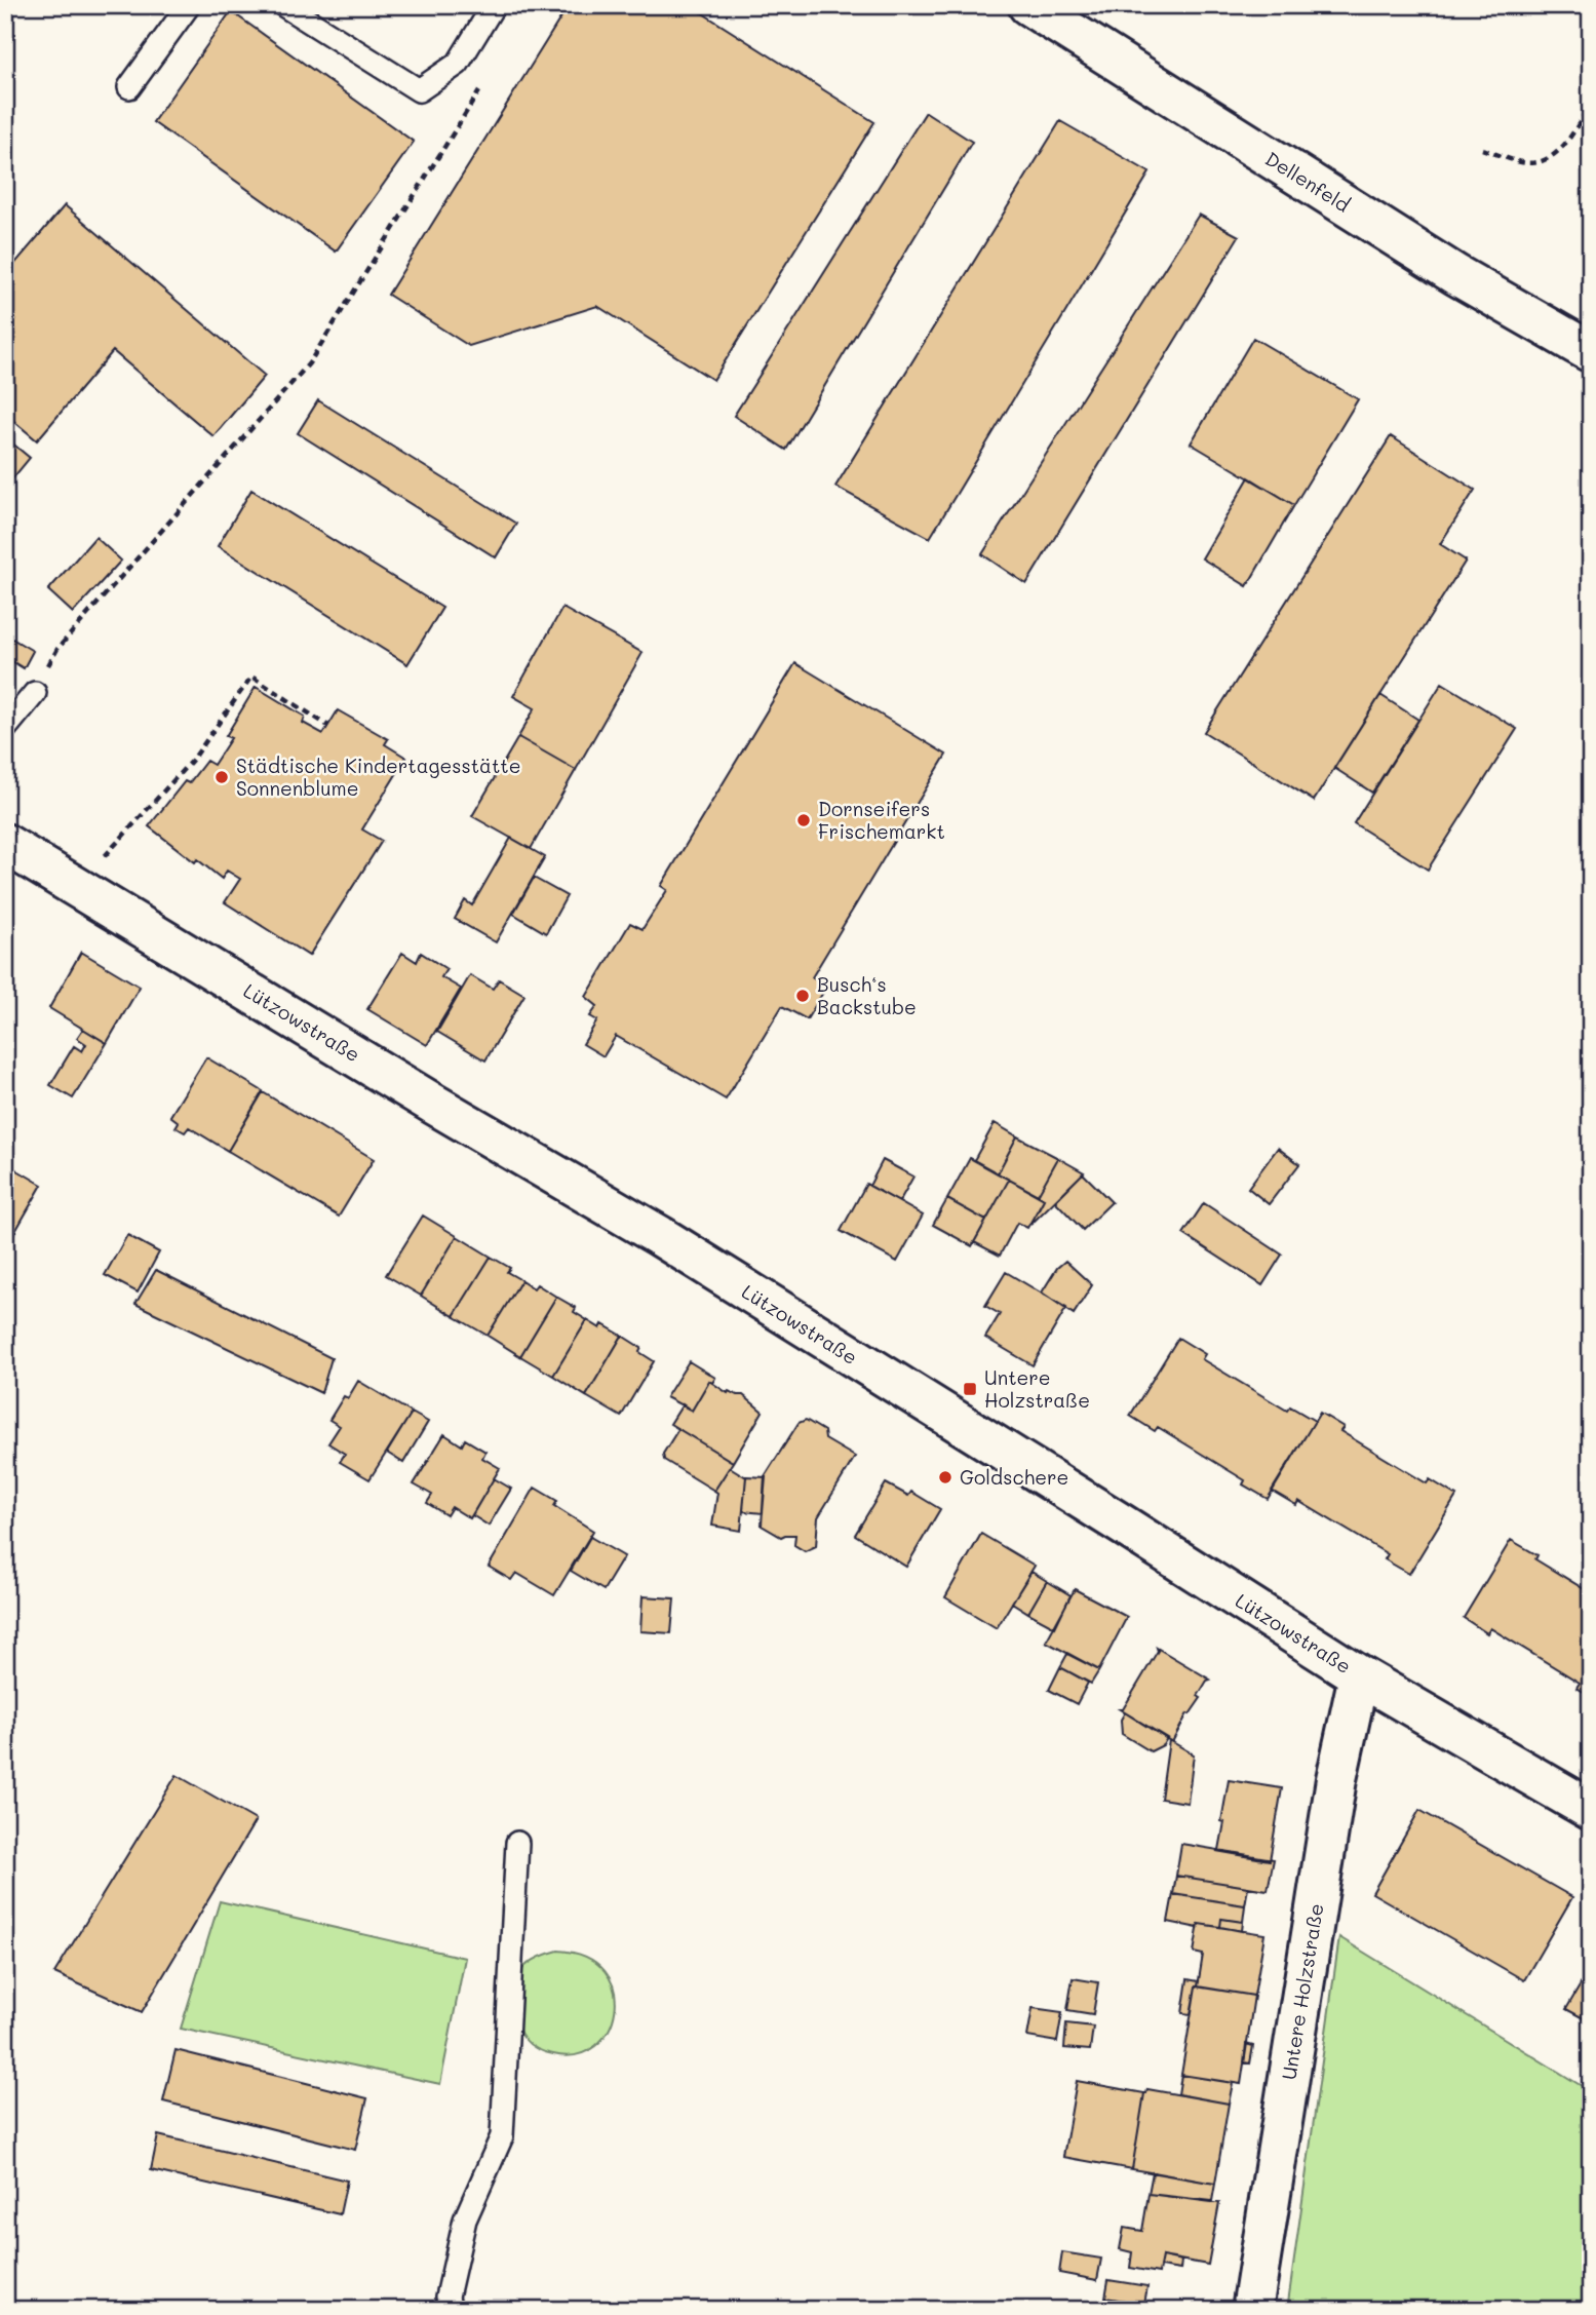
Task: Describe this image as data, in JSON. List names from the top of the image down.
{
  "streets": {
    "street": ["Dellenfeld", "Lützowstraße", "Untere Holzstraße"]
  },
  "crossings": [
    ["Lützowstraße", "Untere Holzstraße"]
  ],
  "places": {
    "other": [
      "Städtische Kindertagesstätte Sonnenblume",
      "Dornseifers Frischemarkt",
      "Busch‘s Backstube",
      "Goldschere"
    ],
    "transit": ["Untere Holzstraße"]
  }
}
